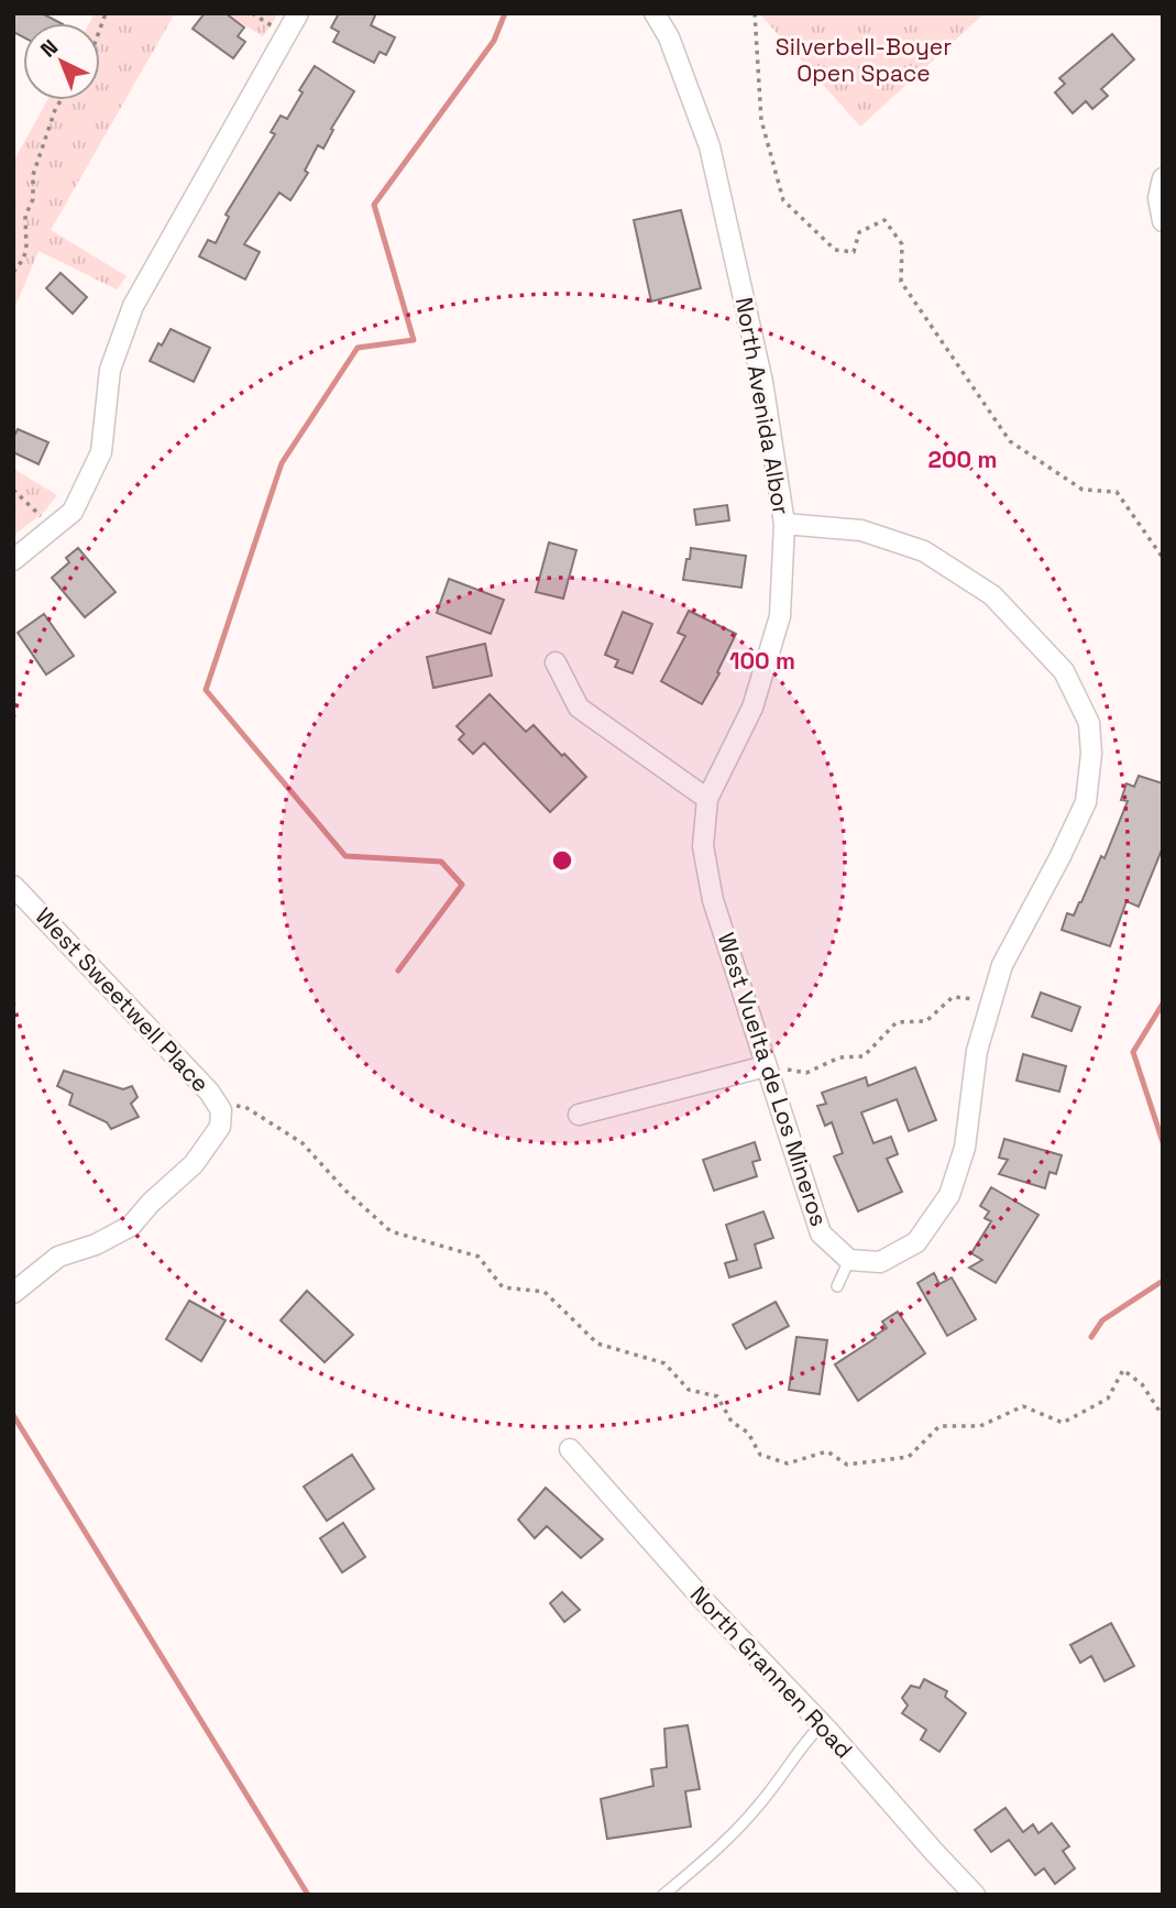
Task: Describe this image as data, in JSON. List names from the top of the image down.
{
  "streets": {
    "street": [
      "North Avenida Albor",
      "West Sweetwell Place",
      "West Vuelta de Los Mineros",
      "North Grannen Road"
    ]
  },
  "crossings": [
    ["North Avenida Albor", "West Vuelta de Los Mineros"]
  ],
  "parks": ["Silverbell-Boyer Open Space"],
  "north": "top left",
  "rings": ["200 m", "100 m"]
}
